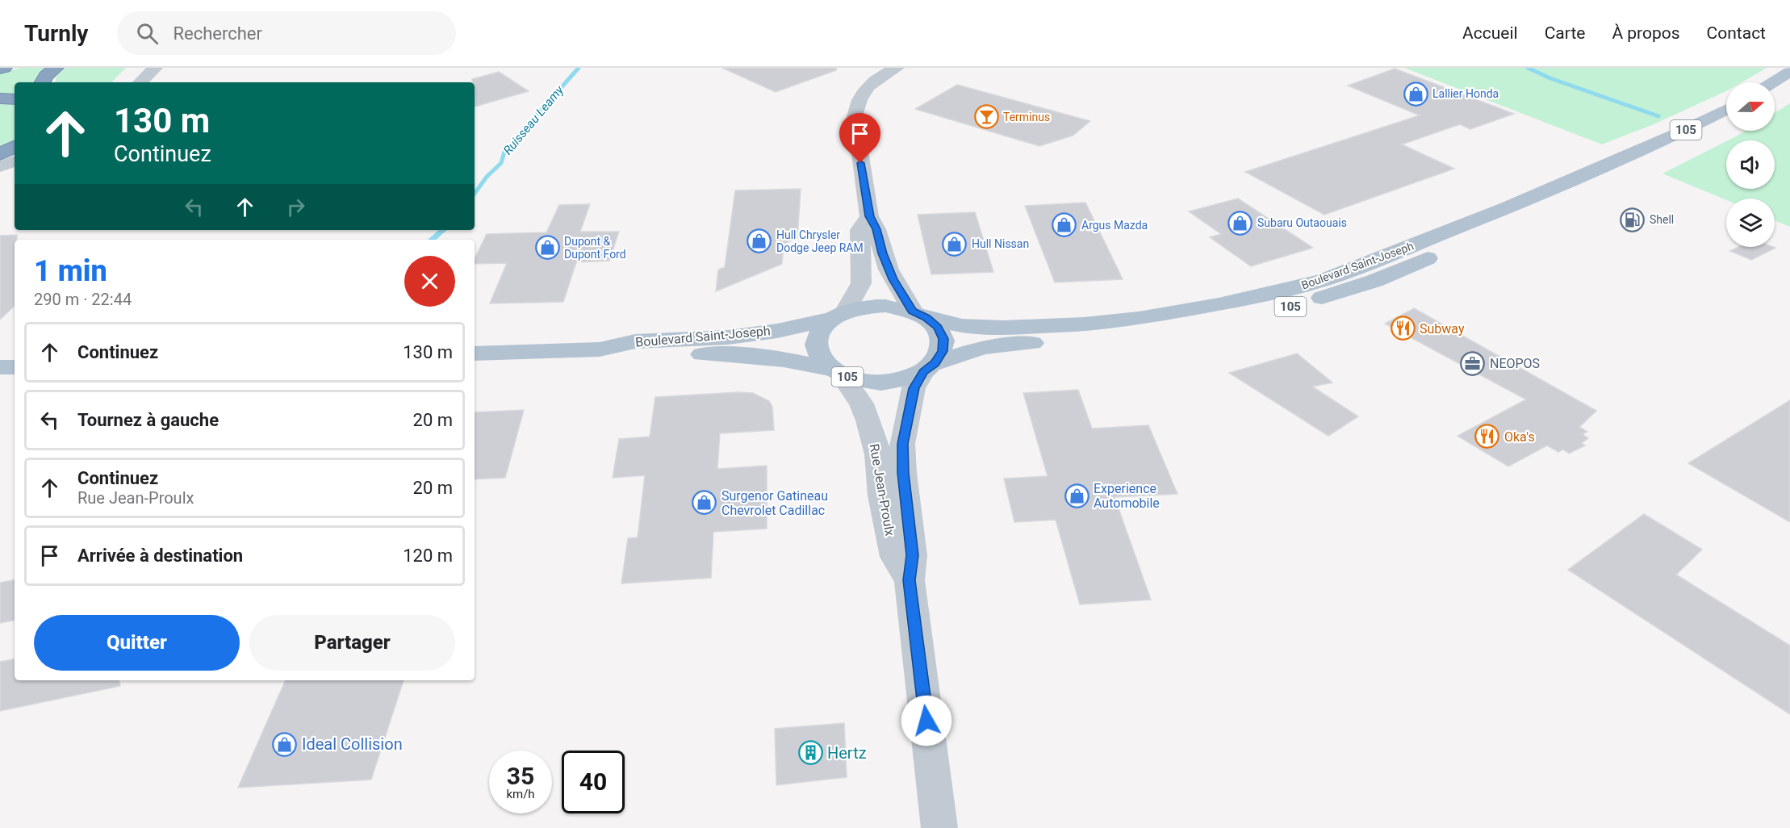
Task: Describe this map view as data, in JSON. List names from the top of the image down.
{
  "streets": {
    "main road": ["105", "Boulevard Saint-Joseph"],
    "street": ["Rue Jean-Proulx"]
  },
  "crossings": [
    ["105", "Boulevard Saint-Joseph"],
    ["105", "Rue Jean-Proulx"],
    ["Boulevard Saint-Joseph", "Rue Jean-Proulx"]
  ],
  "water": ["Ruisseau Leamy"],
  "places": {
    "shop": [
      "Lallier Honda",
      "Subaru Outaouais",
      "Argus Mazda",
      "Hull Chrysler Dodge Jeep RAM",
      "Hull Nissan",
      "Dupont & Dupont Ford",
      "Experience Automobile",
      "Surgenor Gatineau Chevrolet Cadillac",
      "Ideal Collision"
    ],
    "bar": ["Terminus"],
    "fuel station": ["Shell"],
    "restaurant": ["Subway", "Oka's"],
    "office": ["NEOPOS"],
    "building": ["Hertz"]
  },
  "north": "right",
  "page": {
    "header": "Turnly",
    "search": "Rechercher",
    "nav": [
      "Accueil",
      "Carte",
      "À propos",
      "Contact"
    ],
    "turn": ["130 m", "Continuez"],
    "heading": ["1 min", "290 m · 22:44"],
    "list": [
      {
        "name": "Continuez",
        "value": "130 m"
      },
      {
        "name": "Tournez à gauche",
        "value": "20 m"
      },
      {
        "name": "Continuez",
        "note": "Rue Jean-Proulx",
        "value": "20 m"
      },
      {
        "name": "Arrivée à destination",
        "value": "120 m"
      }
    ],
    "buttons": ["Quitter", "Partager"],
    "speed": "35 km/h",
    "limit": "40"
  }
}
